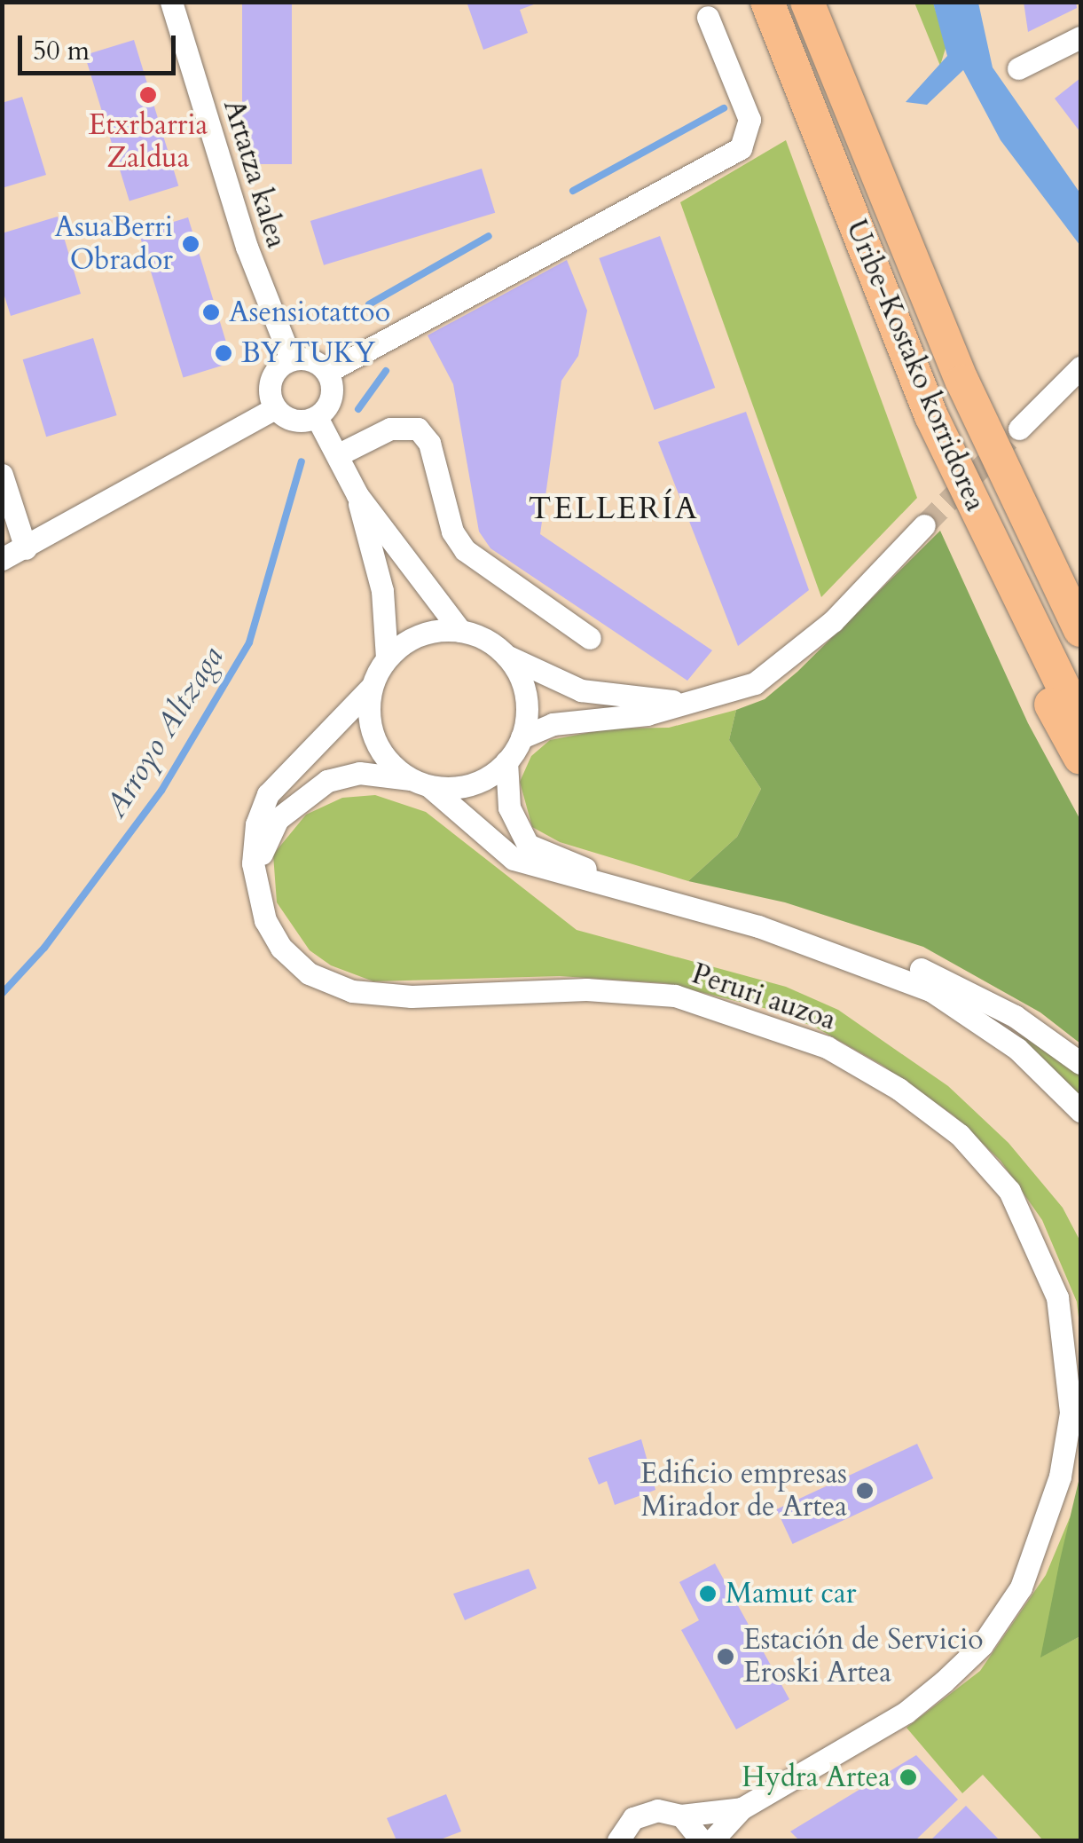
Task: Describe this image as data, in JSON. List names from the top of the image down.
{
  "streets": {
    "highway": ["Uribe-Kostako korridorea"],
    "street": ["Artatza kalea", "Peruri auzoa"]
  },
  "districts": ["TELLERÍA"],
  "water": ["Arroyo Altzaga"],
  "places": [
    "Etxrbarria Zaldua",
    "AsuaBerri Obrador",
    "Asensiotattoo",
    "BY TUKY",
    "Edificio empresas Mirador de Artea",
    "Mamut car",
    "Estación de Servicio Eroski Artea",
    "Hydra Artea"
  ],
  "scale_bar": "50 m"
}
